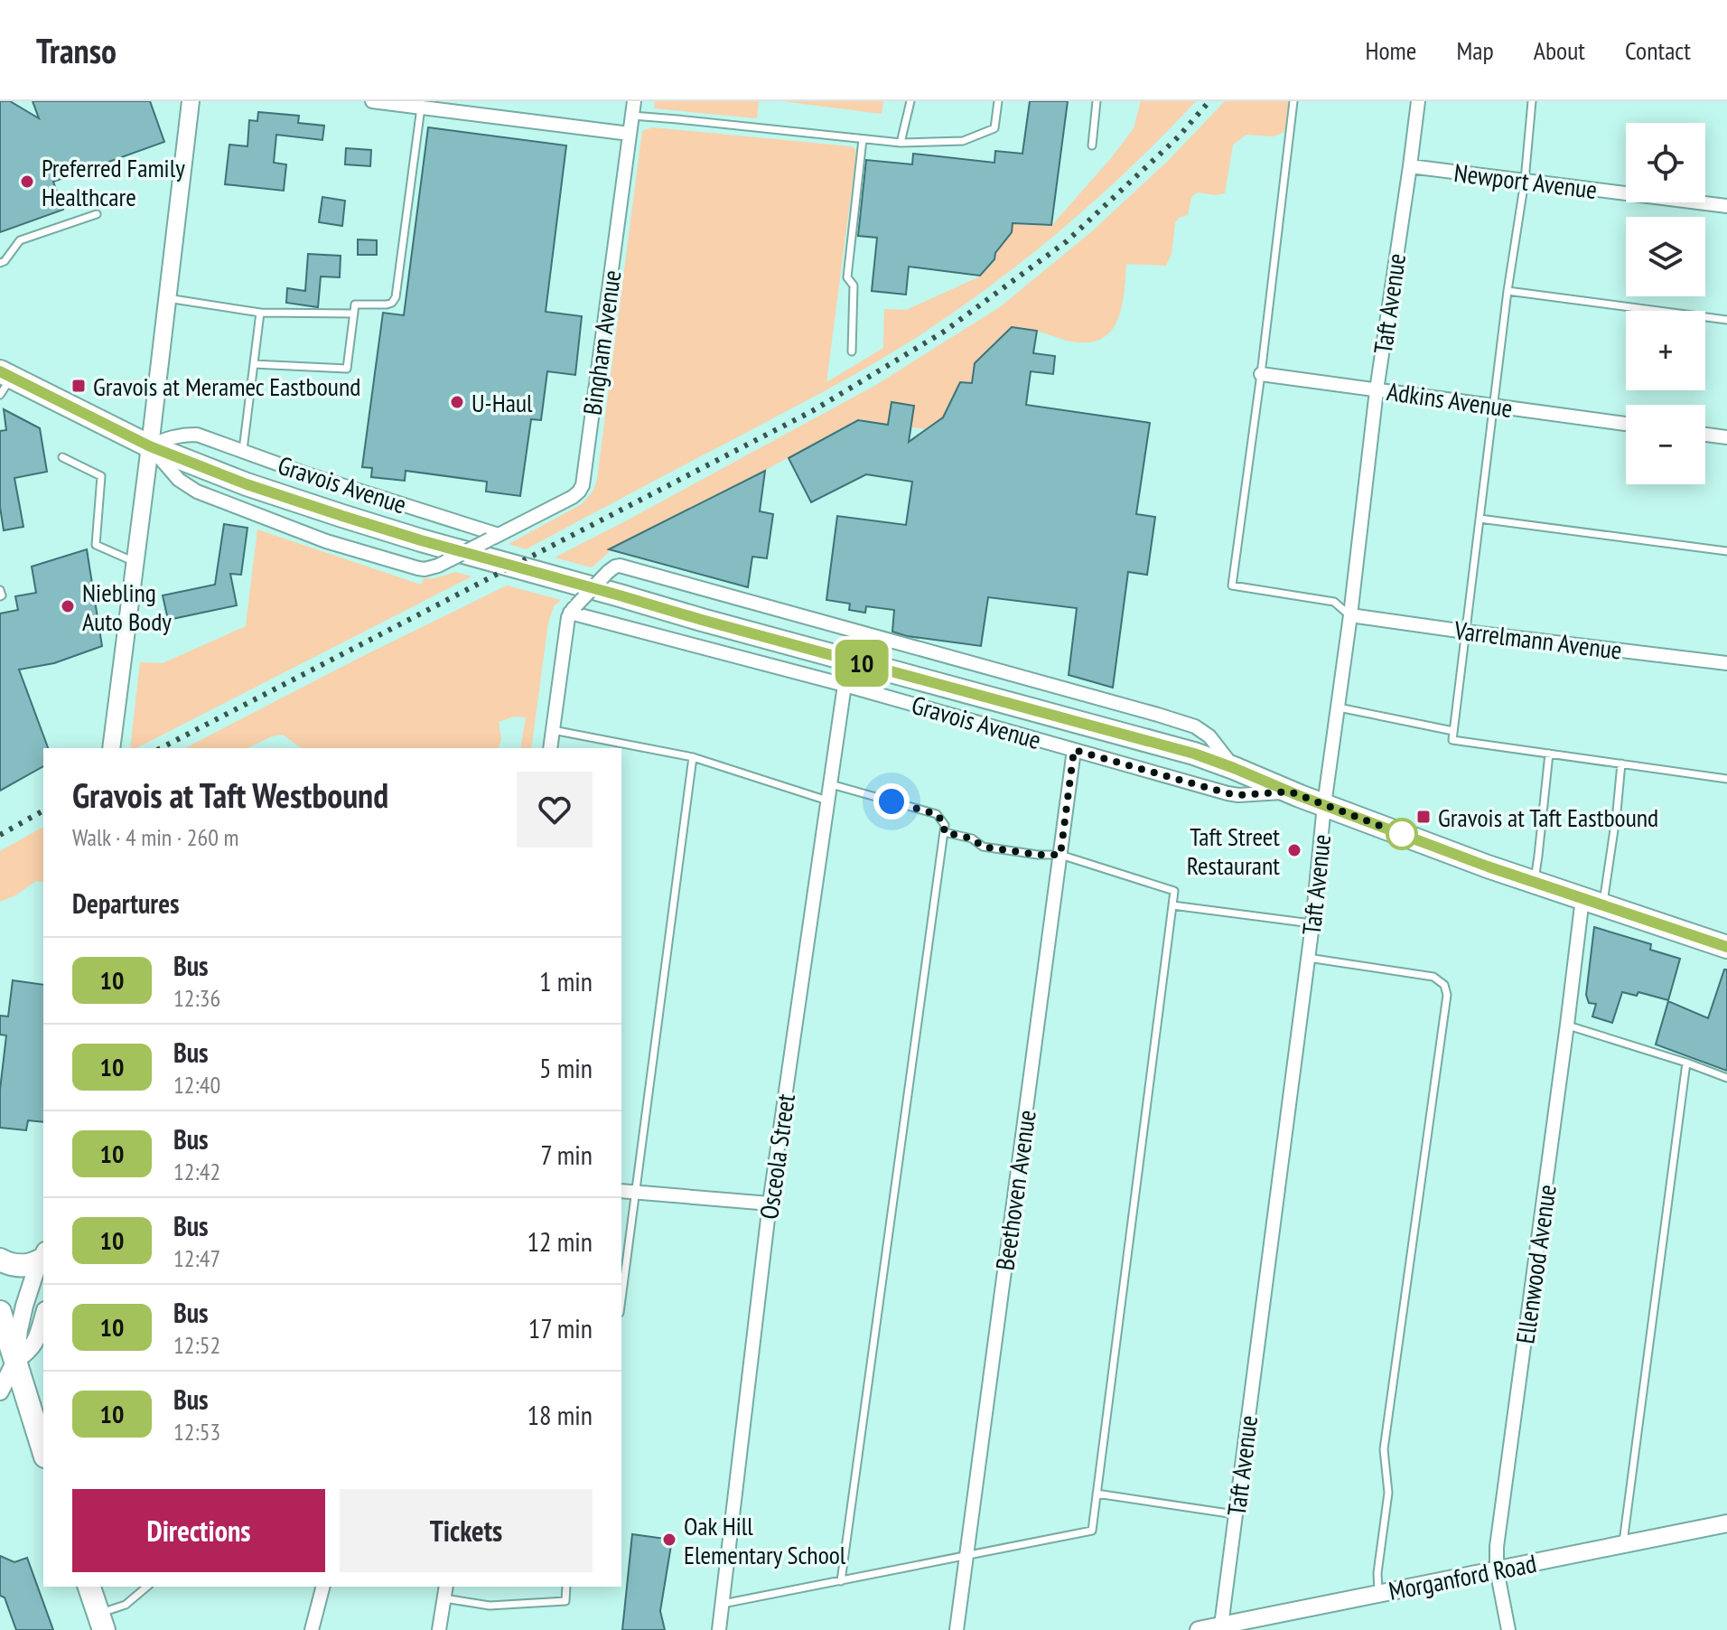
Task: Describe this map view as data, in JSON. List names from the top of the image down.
{
  "streets": {
    "main road": ["Gravois Avenue"],
    "street": [
      "Newport Avenue",
      "Taft Avenue",
      "Bingham Avenue",
      "Adkins Avenue",
      "Varrelmann Avenue",
      "Osceola Street",
      "Beethoven Avenue",
      "Ellenwood Avenue",
      "Morganford Road"
    ]
  },
  "crossings": [
    ["Newport Avenue", "Taft Avenue"],
    ["Taft Avenue", "Adkins Avenue"],
    ["Taft Avenue", "Gravois Avenue"],
    ["Taft Avenue", "Varrelmann Avenue"],
    ["Taft Avenue", "Morganford Road"],
    ["Bingham Avenue", "Gravois Avenue"],
    ["Gravois Avenue", "Osceola Street"],
    ["Gravois Avenue", "Beethoven Avenue"],
    ["Gravois Avenue", "Ellenwood Avenue"],
    ["Ellenwood Avenue", "Morganford Road"]
  ],
  "places": {
    "other": [
      "Preferred Family Healthcare",
      "U-Haul",
      "Niebling Auto Body",
      "Taft Street Restaurant",
      "Oak Hill Elementary School"
    ],
    "transit": ["Gravois at Meramec Eastbound", "Gravois at Taft Eastbound"]
  },
  "lines": ["bus line 10"],
  "page": {
    "header": "Transo",
    "nav": [
      "Home",
      "Map",
      "About",
      "Contact"
    ],
    "on_map": "10",
    "map_buttons": ["+", "−"],
    "heading": [
      ["Gravois at Taft Westbound", "Walk · 4 min · 260 m"],
      "Departures"
    ],
    "list": [
      {
        "mark": "10",
        "name": "Bus",
        "note": "12:36",
        "value": "1 min"
      },
      {
        "mark": "10",
        "name": "Bus",
        "note": "12:40",
        "value": "5 min"
      },
      {
        "mark": "10",
        "name": "Bus",
        "note": "12:42",
        "value": "7 min"
      },
      {
        "mark": "10",
        "name": "Bus",
        "note": "12:47",
        "value": "12 min"
      },
      {
        "mark": "10",
        "name": "Bus",
        "note": "12:52",
        "value": "17 min"
      },
      {
        "mark": "10",
        "name": "Bus",
        "note": "12:53",
        "value": "18 min"
      }
    ],
    "buttons": ["Directions", "Tickets"]
  }
}
